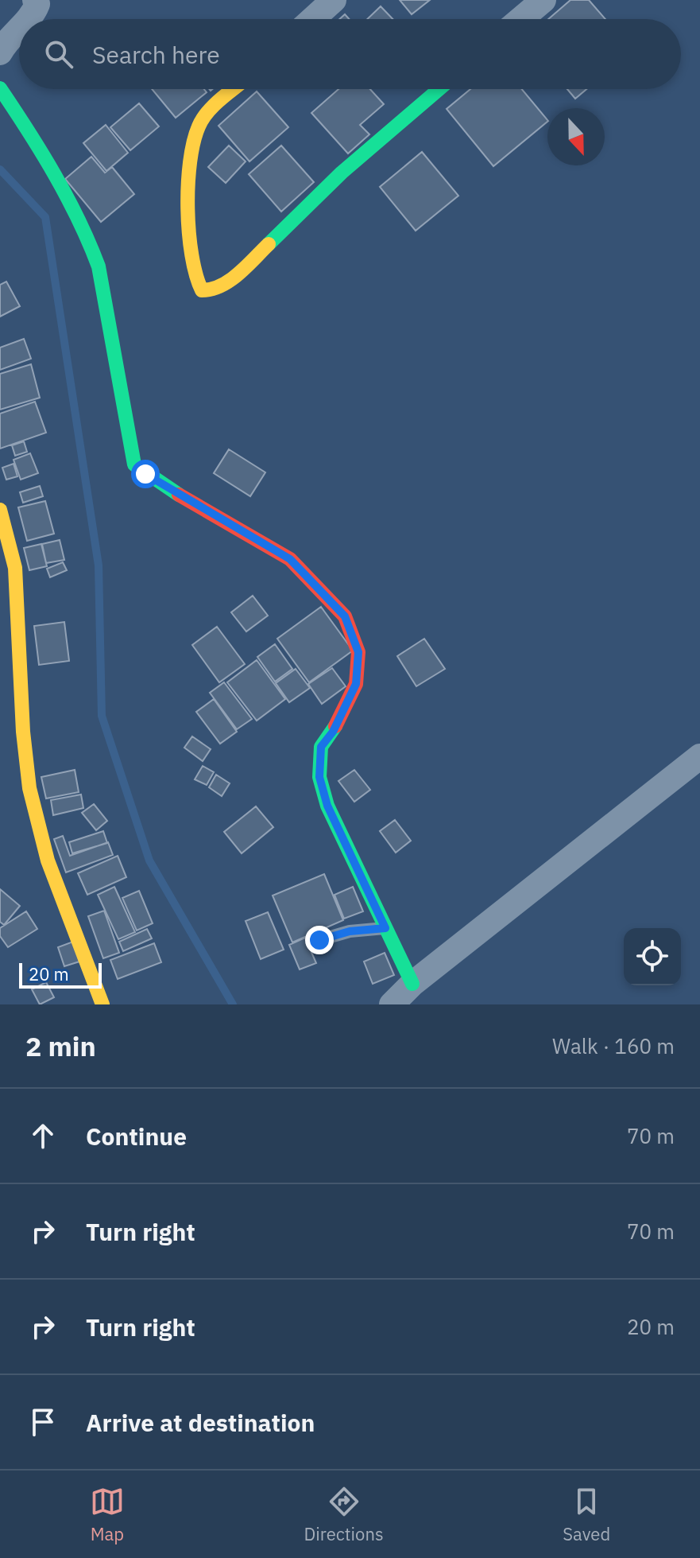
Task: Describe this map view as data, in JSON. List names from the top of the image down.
{
  "scale_bar": "20 m",
  "north": "bottom",
  "page": {
    "search": "Search here",
    "scale": "20 m",
    "heading": ["2 min", "Walk · 160 m"],
    "list": [
      ["Continue", "70 m"],
      ["Turn right", "70 m"],
      ["Turn right", "20 m"],
      "Arrive at destination"
    ],
    "nav": ["Map", "Directions", "Saved"]
  }
}
